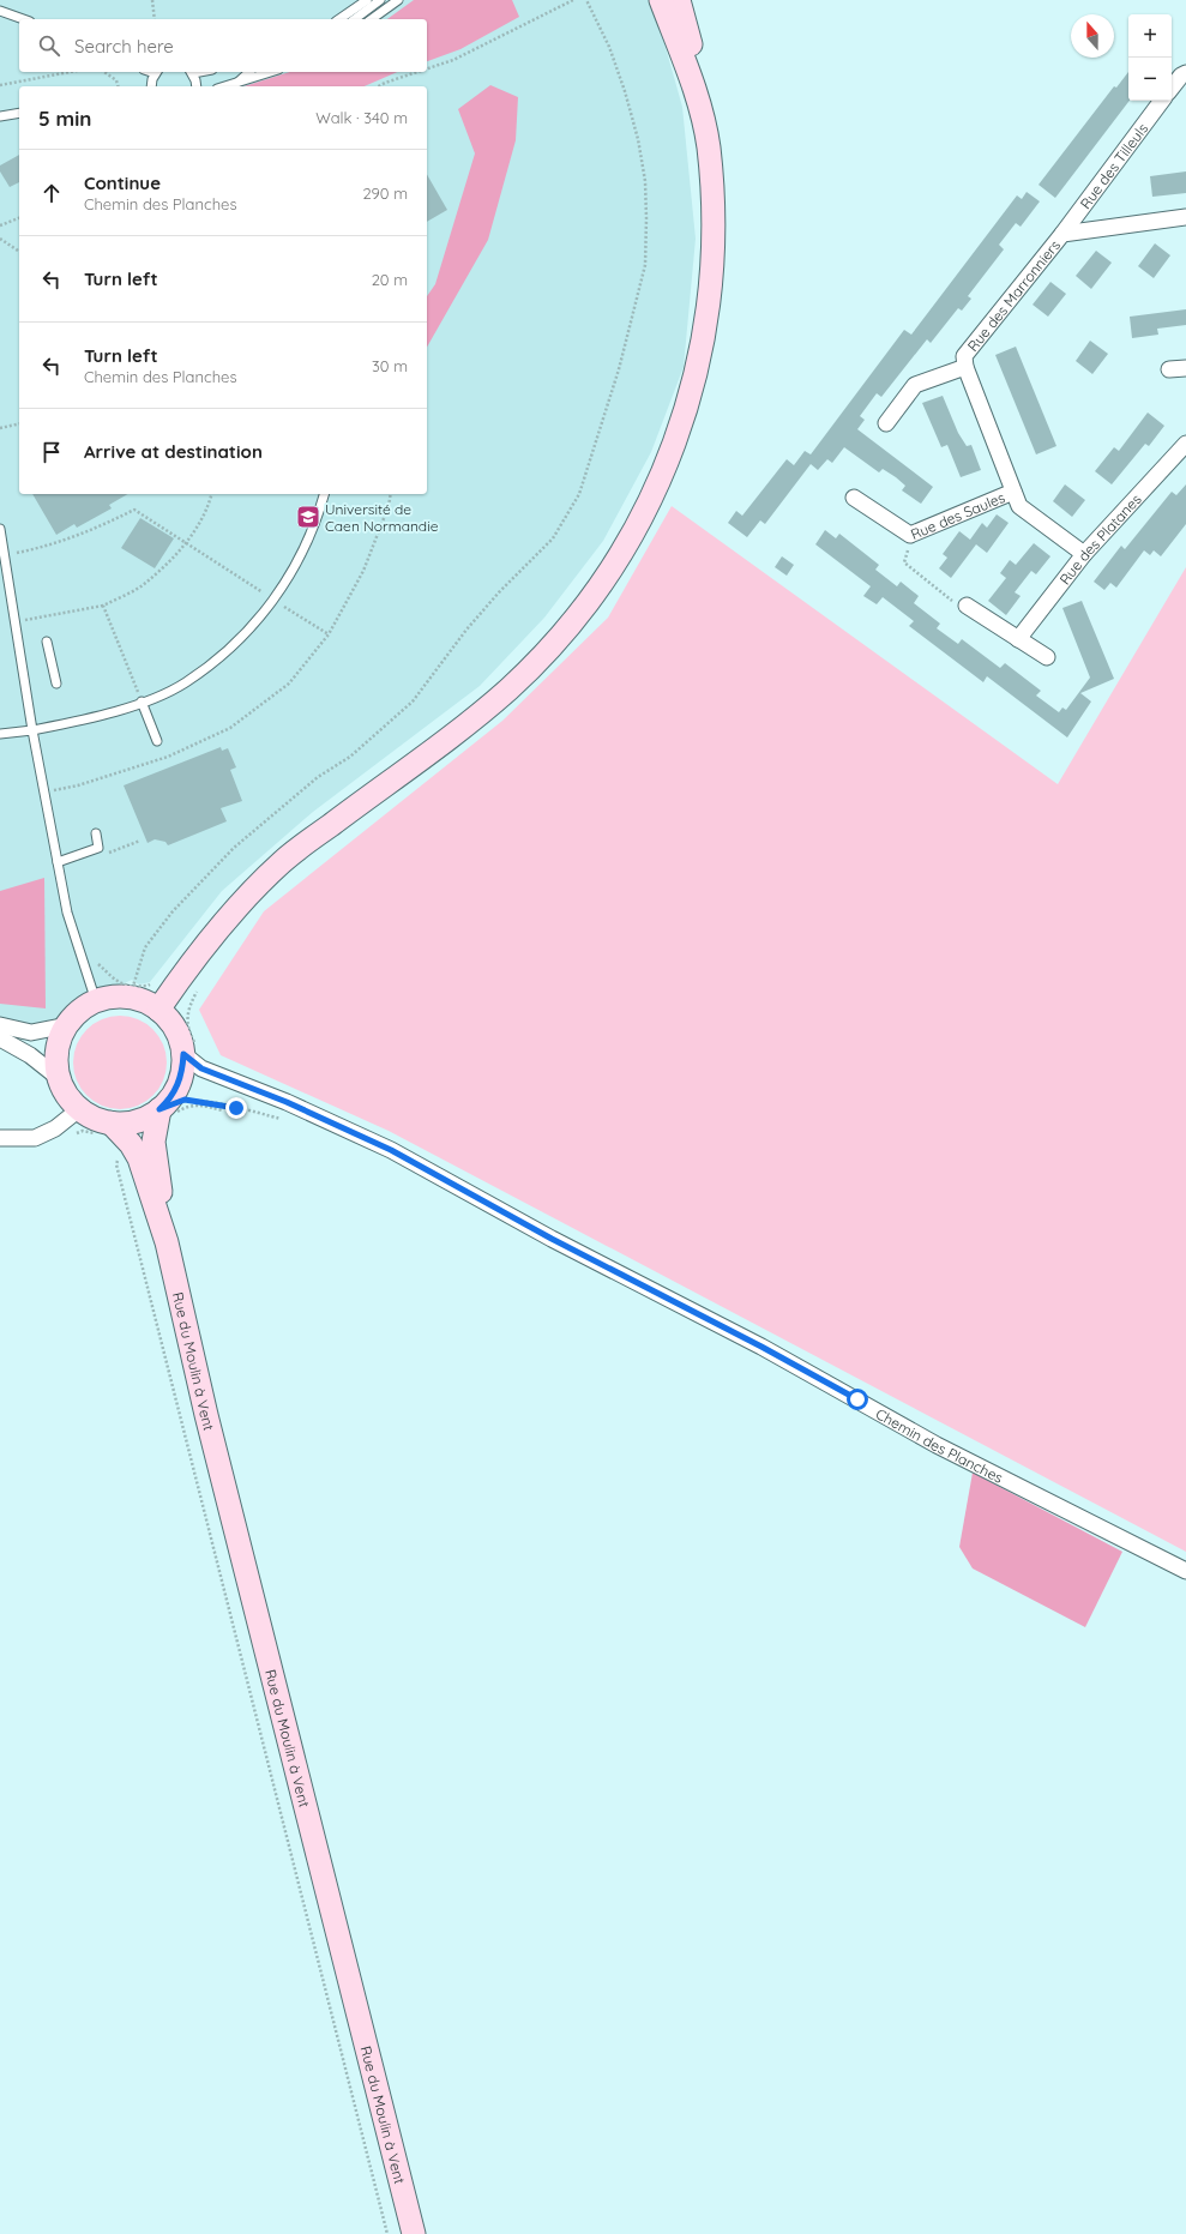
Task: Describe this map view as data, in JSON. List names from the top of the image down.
{
  "streets": {
    "main road": ["Rue du Moulin à Vent"],
    "street": [
      "Rue des Tilleuls",
      "Rue des Marronniers",
      "Rue des Saules",
      "Rue des Platanes",
      "Chemin des Planches"
    ]
  },
  "crossings": [
    ["Rue des Tilleuls", "Rue des Marronniers"],
    ["Rue des Marronniers", "Rue des Saules"],
    ["Rue des Marronniers", "Rue des Platanes"]
  ],
  "places": {
    "school or university": ["Université de Caen Normandie"]
  },
  "north": "top",
  "page": {
    "map_buttons": ["+", "−"],
    "search": "Search here",
    "heading": ["5 min", "Walk · 340 m"],
    "list": [
      ["Continue", "Chemin des Planches", "290 m"],
      ["Turn left", "20 m"],
      ["Turn left", "Chemin des Planches", "30 m"],
      "Arrive at destination"
    ]
  }
}
